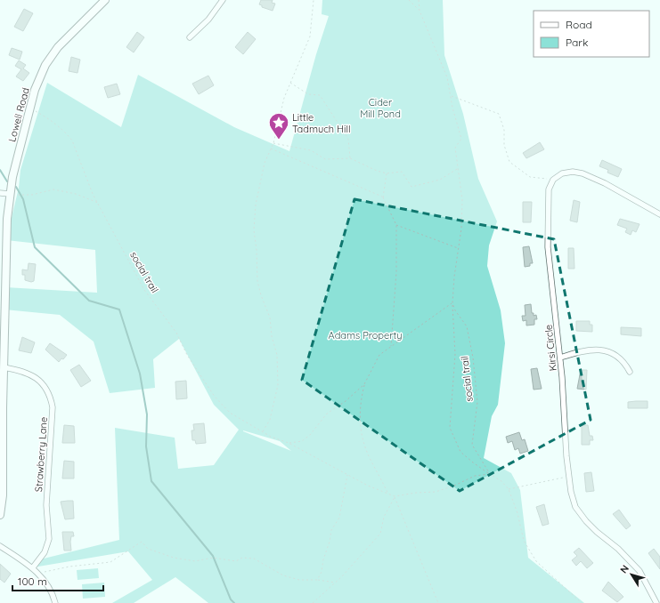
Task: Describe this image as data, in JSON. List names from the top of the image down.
{
  "streets": {
    "street": ["Lowell Road", "Kirsi Circle", "Strawberry Lane"],
    "path": ["social trail"]
  },
  "crossings": [
    ["Lowell Road", "social trail"],
    ["Lowell Road", "Strawberry Lane"]
  ],
  "parks": ["Cider Mill Pond", "Adams Property"],
  "places": {
    "place": ["Little Tadmuch Hill"]
  },
  "legend": ["Road", "Park"],
  "scale_bar": "100 m",
  "north": "top left"
}
